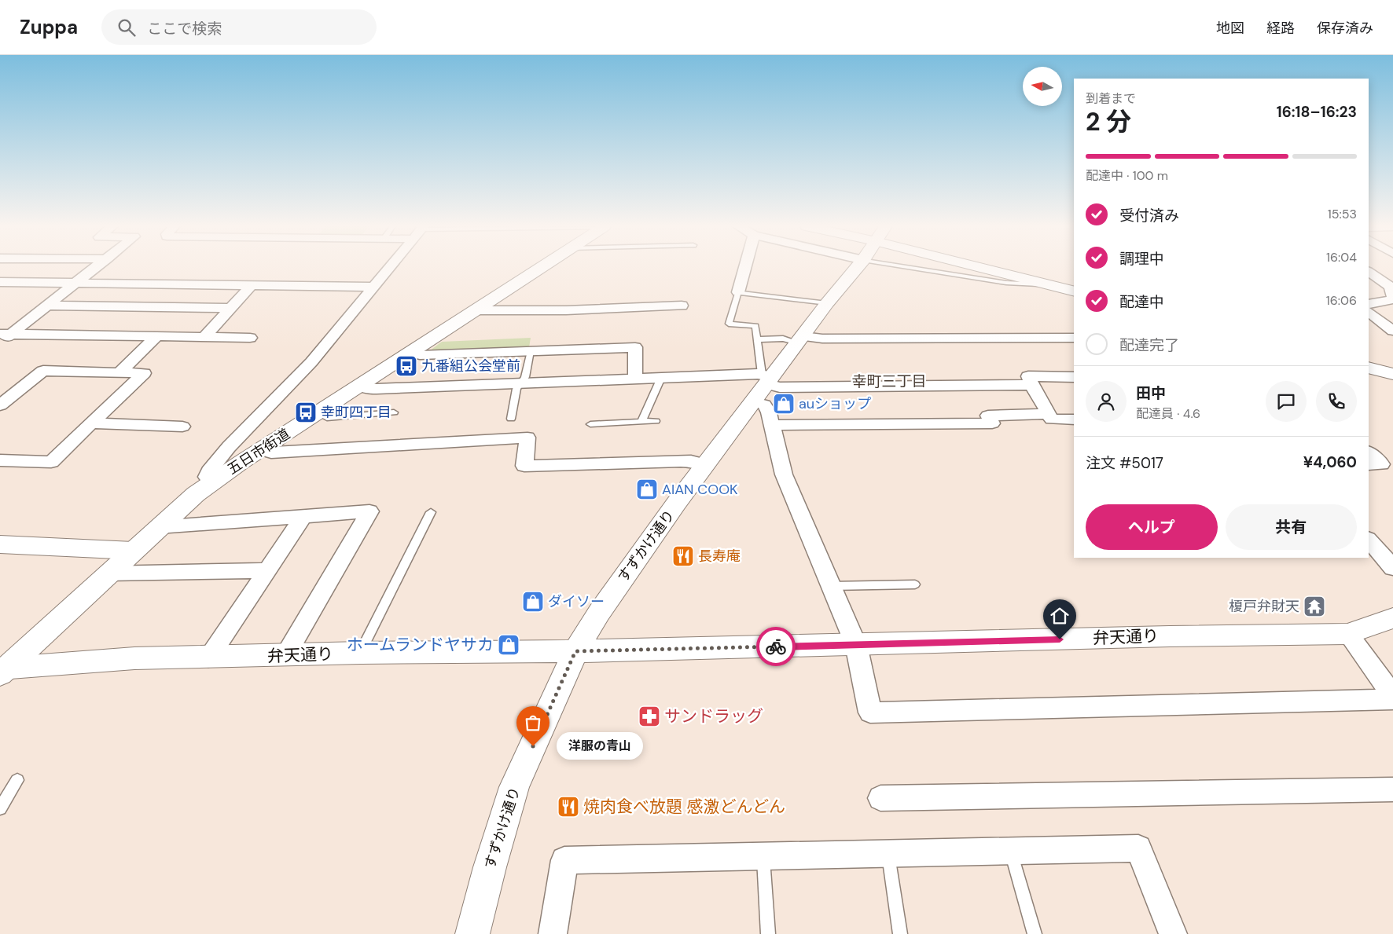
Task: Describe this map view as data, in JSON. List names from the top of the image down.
{
  "streets": {
    "street": ["五日市街道", "すずかけ通り", "弁天通り"]
  },
  "crossings": [
    ["五日市街道", "弁天通り"],
    ["すずかけ通り", "弁天通り"]
  ],
  "districts": ["幸町三丁目"],
  "places": {
    "bus stop": ["九番組公会堂前", "幸町四丁目"],
    "shop": [
      "auショップ",
      "AIAN COOK",
      "ダイソー",
      "ホームランドヤサカ"
    ],
    "restaurant": ["長寿庵", "焼肉食べ放題 感激どんどん"],
    "temple": ["榎戸弁財天"],
    "pharmacy": ["サンドラッグ"],
    "other": ["洋服の青山"]
  },
  "north": "left",
  "page": {
    "header": "Zuppa",
    "search": "ここで検索",
    "nav": ["地図", "経路", "保存済み"],
    "heading": ["2 分", "到着まで", "16:18–16:23"],
    "panel": [
      "田中",
      "配達員 · 4.6",
      "注文 #5017",
      "¥4,060"
    ],
    "bar": "配達中 · 100 m",
    "list": [
      ["受付済み", "15:53"],
      ["調理中", "16:04"],
      ["配達中", "16:06"],
      "配達完了"
    ],
    "buttons": ["ヘルプ", "共有"],
    "bubble": "洋服の青山"
  }
}
